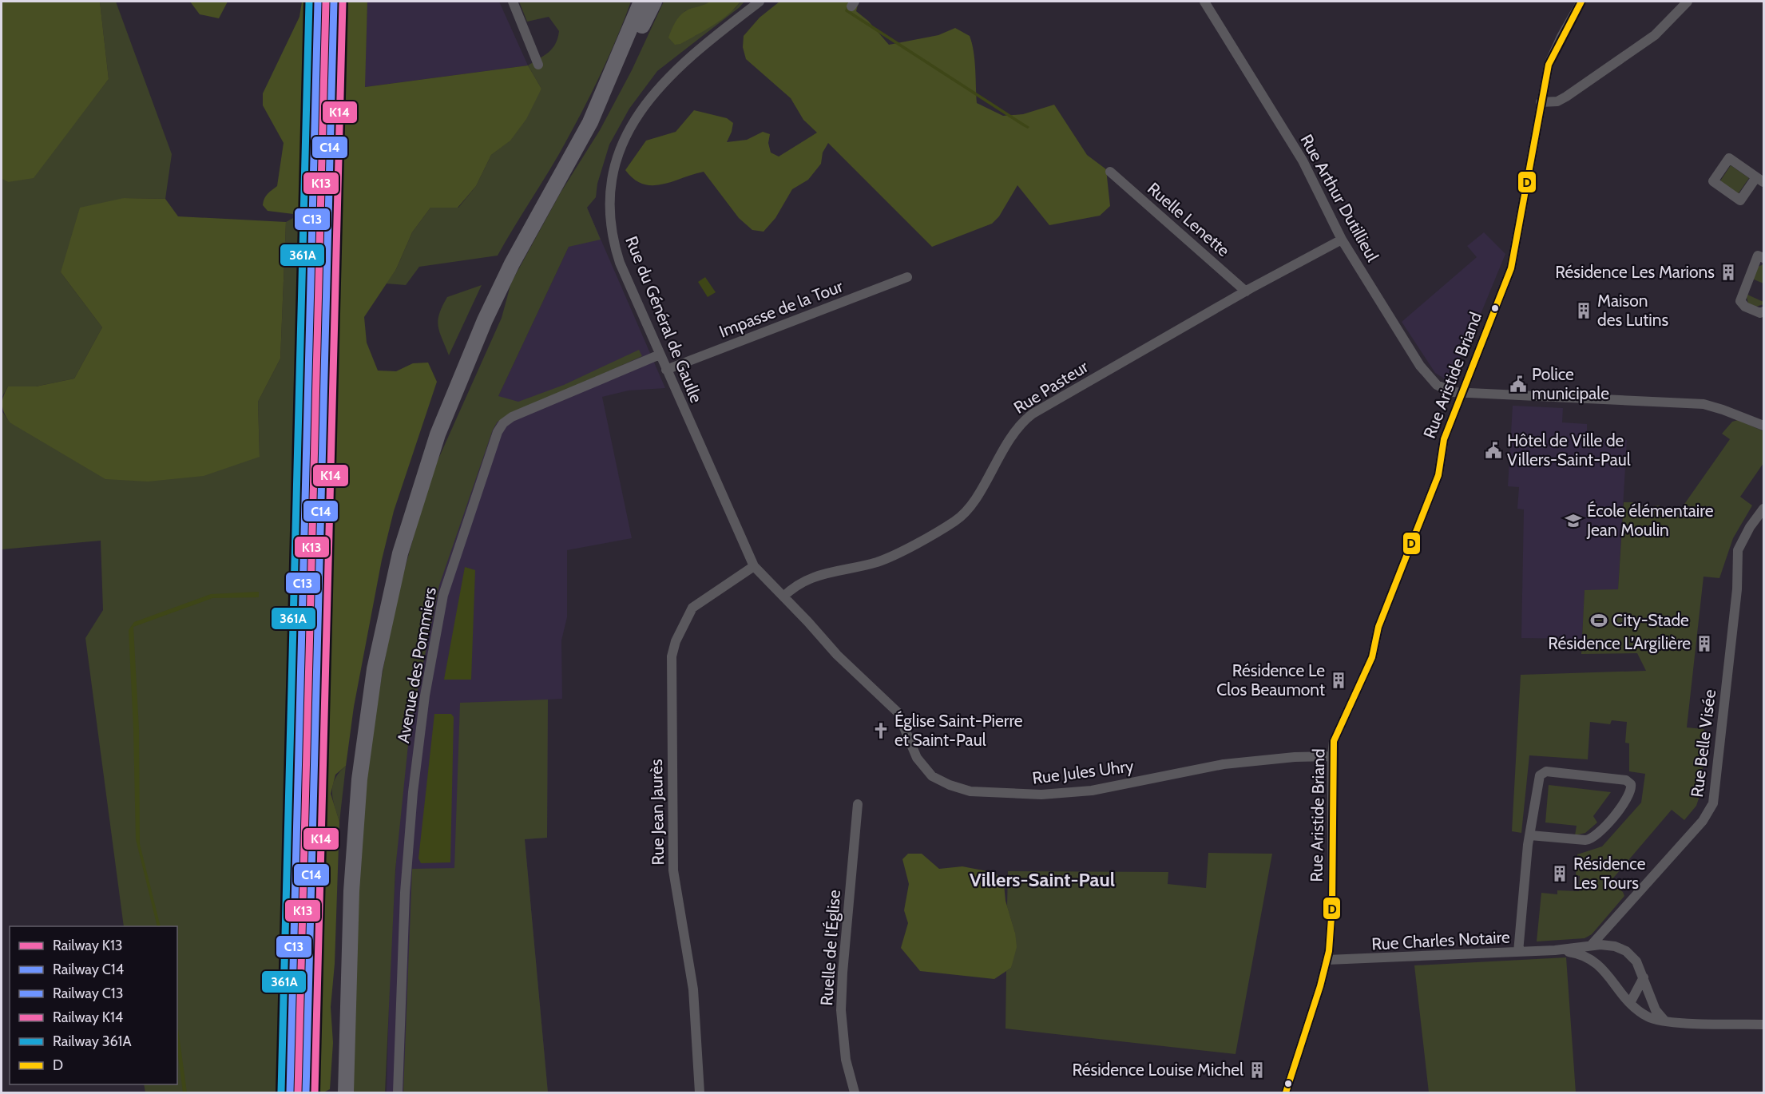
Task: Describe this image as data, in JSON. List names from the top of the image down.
{
  "streets": {
    "street": [
      "Rue Arthur Dutillieul",
      "Ruelle Lenette",
      "Impasse de la Tour",
      "Rue du Général de Gaulle",
      "Rue Aristide Briand",
      "Rue Pasteur",
      "Avenue des Pommiers",
      "Rue Belle Visée",
      "Rue Jules Uhry",
      "Rue Jean Jaurès",
      "Rue Charles Notaire",
      "Ruelle de l'Église"
    ]
  },
  "crossings": [
    ["Rue Arthur Dutillieul", "Rue Aristide Briand"],
    ["Rue Arthur Dutillieul", "Rue Pasteur"],
    ["Ruelle Lenette", "Rue Pasteur"],
    ["Impasse de la Tour", "Rue du Général de Gaulle"],
    ["Rue du Général de Gaulle", "Rue Pasteur"],
    ["Rue du Général de Gaulle", "Avenue des Pommiers"],
    ["Rue du Général de Gaulle", "Rue Jules Uhry"],
    ["Rue du Général de Gaulle", "Rue Jean Jaurès"],
    ["Rue Aristide Briand", "Rue Jules Uhry"],
    ["Rue Aristide Briand", "Rue Charles Notaire"],
    ["Rue Pasteur", "Rue Jules Uhry"],
    ["Rue Belle Visée", "Rue Charles Notaire"]
  ],
  "districts": ["Villers-Saint-Paul"],
  "places": {
    "building": [
      "Résidence Les Marions",
      "Maison des Lutins",
      "Résidence L’Argilière",
      "Résidence Le Clos Beaumont",
      "Résidence Les Tours",
      "Résidence Louise Michel"
    ],
    "public building": ["Police municipale", "Hôtel de Ville de Villers-Saint-Paul"],
    "school or university": ["École élémentaire Jean Moulin"],
    "sports": ["City-Stade"],
    "church": ["Église Saint-Pierre et Saint-Paul"]
  },
  "lines": [
    "rail line K13",
    "rail line C14",
    "rail line C13",
    "rail line 361A",
    "transit line D",
    "rail line K14"
  ],
  "legend": [
    "Railway K13",
    "Railway C14",
    "Railway C13",
    "Railway K14",
    "Railway 361A",
    "D"
  ]
}
